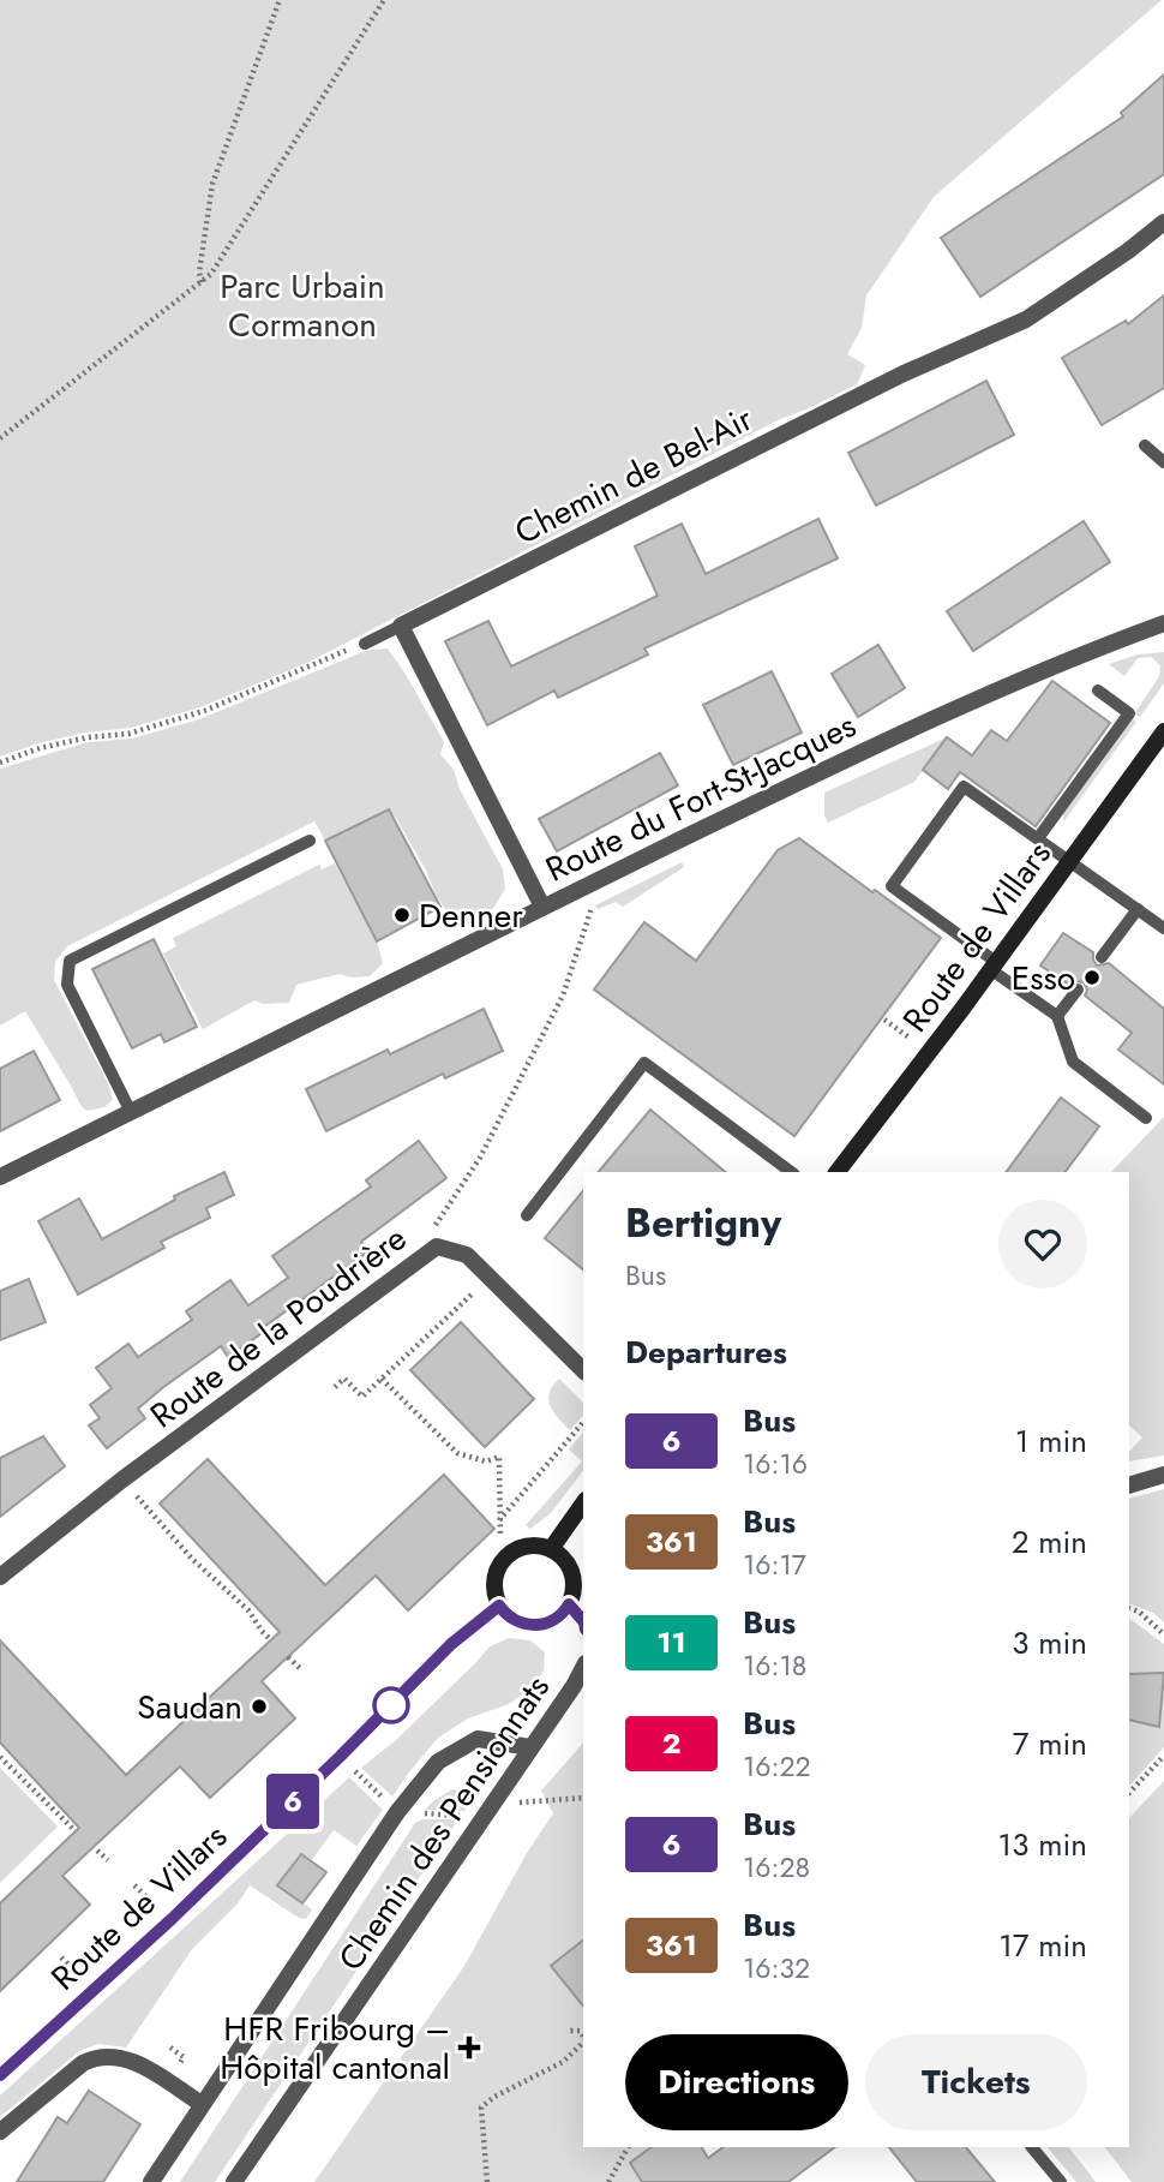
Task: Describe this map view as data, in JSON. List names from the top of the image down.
{
  "streets": {
    "main road": ["Route de Villars"],
    "street": [
      "Chemin de Bel-Air",
      "Route du Fort-St-Jacques",
      "Route de la Poudrière",
      "Chemin des Pensionnats"
    ]
  },
  "parks": ["Parc Urbain Cormanon"],
  "places": {
    "other": ["Denner", "Esso", "Saudan"],
    "health": ["HFR Fribourg – Hôpital cantonal"]
  },
  "lines": ["bus line 6"],
  "page": {
    "on_map": "6",
    "heading": [
      ["Bertigny", "Bus"],
      "Departures"
    ],
    "list": [
      {
        "mark": "6",
        "name": "Bus",
        "note": "16:16",
        "value": "1 min"
      },
      {
        "mark": "361",
        "name": "Bus",
        "note": "16:17",
        "value": "2 min"
      },
      {
        "mark": "11",
        "name": "Bus",
        "note": "16:18",
        "value": "3 min"
      },
      {
        "mark": "2",
        "name": "Bus",
        "note": "16:22",
        "value": "7 min"
      },
      {
        "mark": "6",
        "name": "Bus",
        "note": "16:28",
        "value": "13 min"
      },
      {
        "mark": "361",
        "name": "Bus",
        "note": "16:32",
        "value": "17 min"
      }
    ],
    "buttons": ["Directions", "Tickets"]
  }
}
